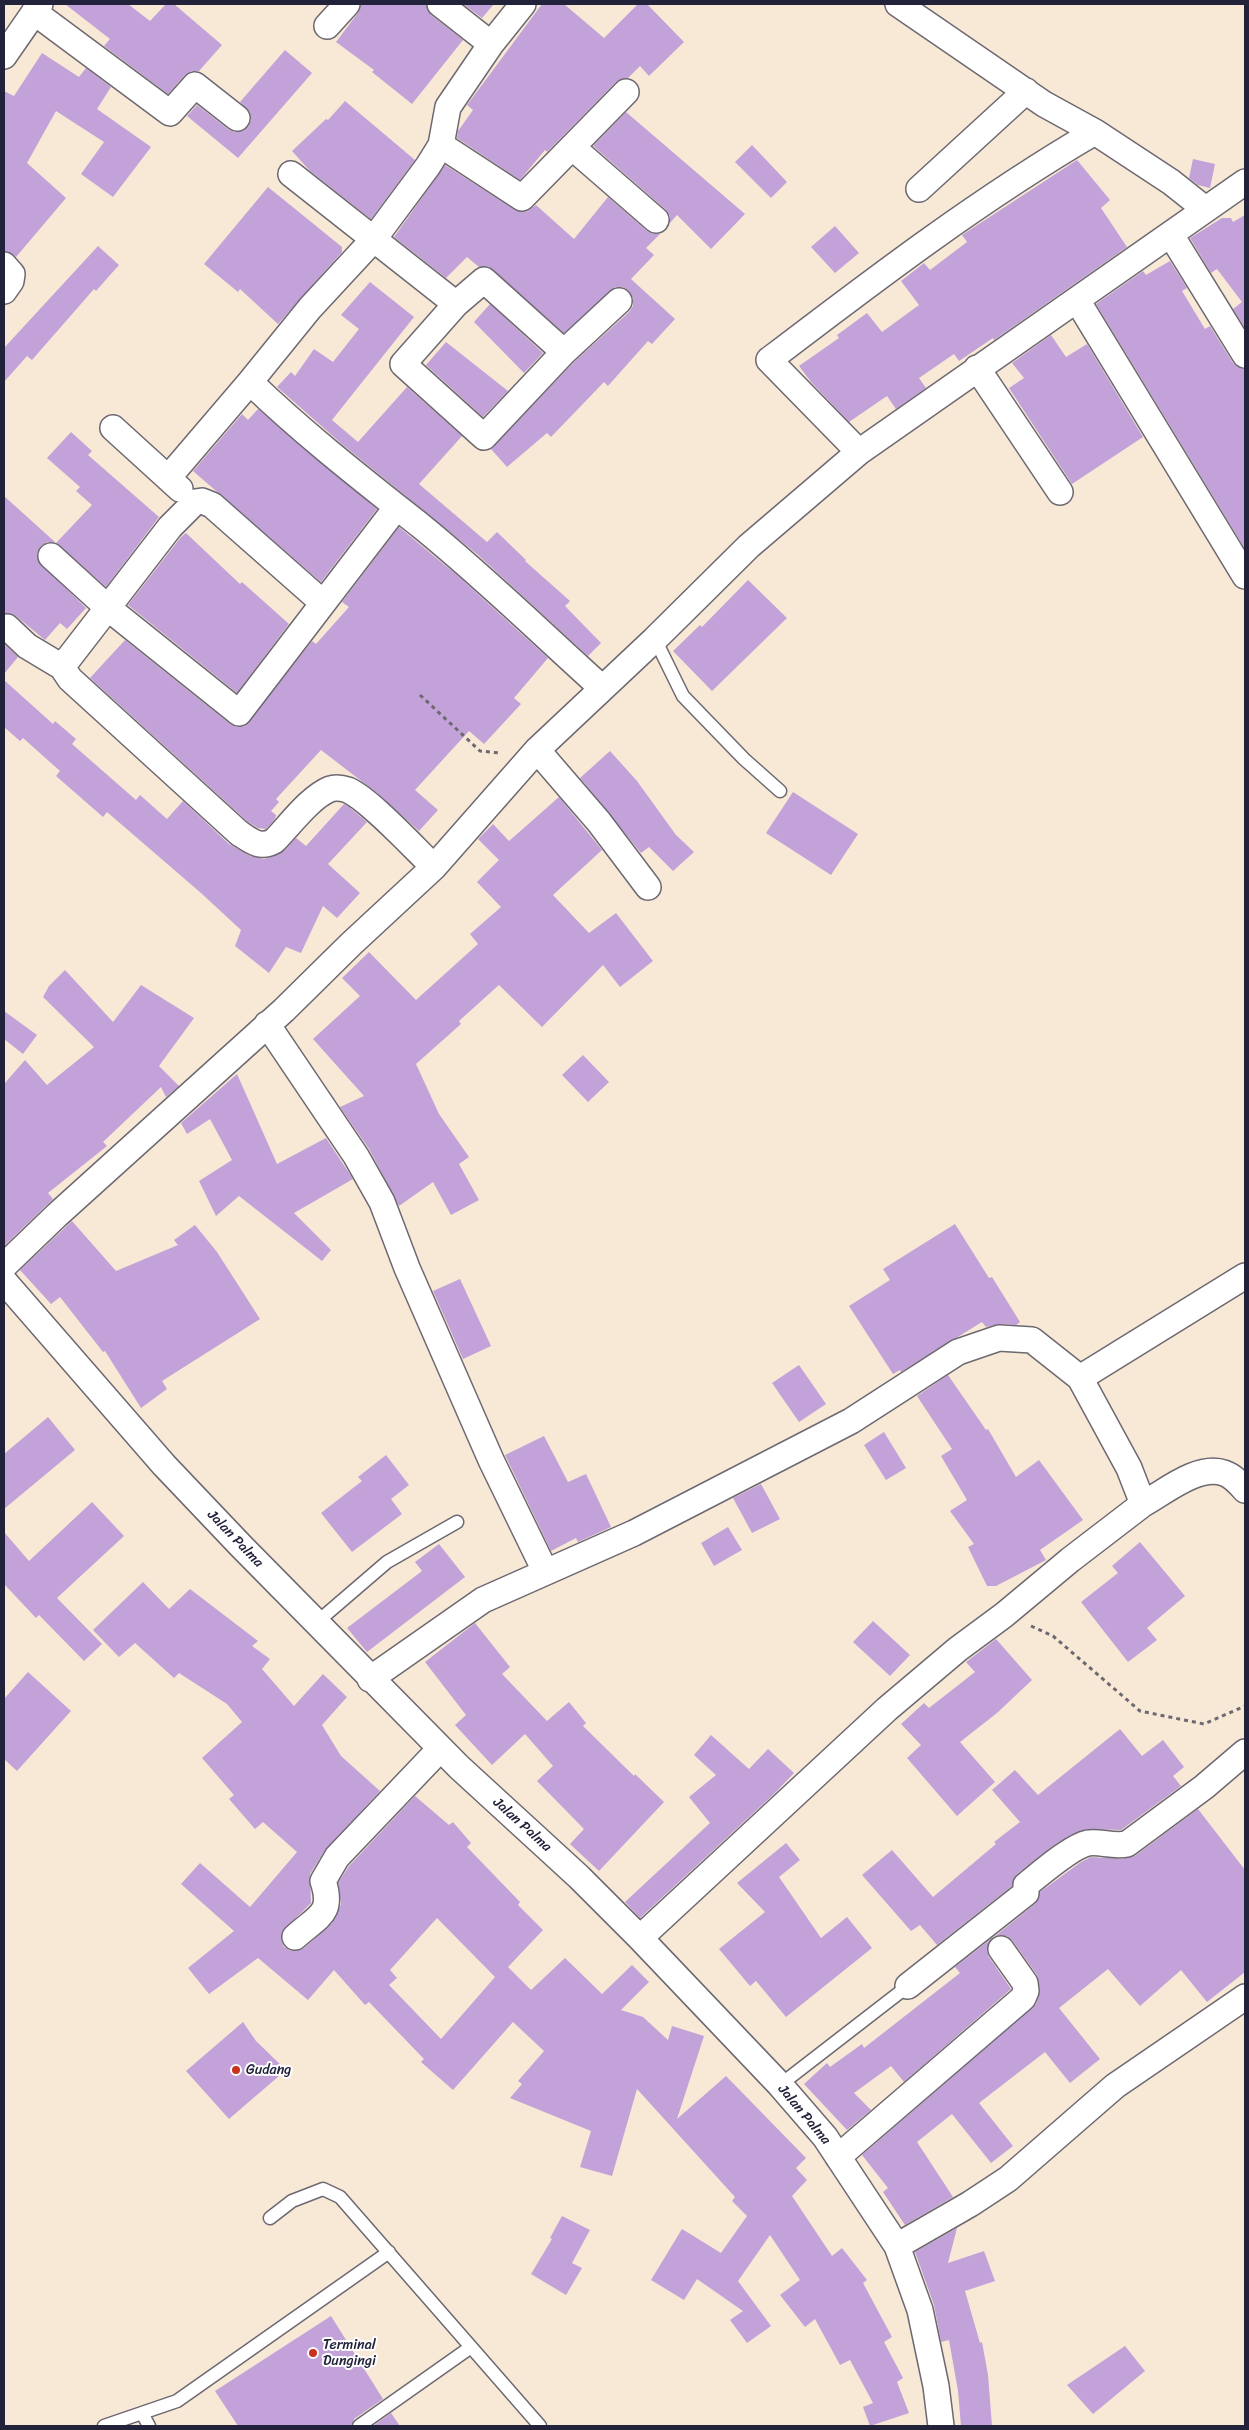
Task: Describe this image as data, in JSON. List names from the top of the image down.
{
  "streets": {
    "street": ["Jalan Palma"]
  },
  "places": ["Gudang", "Terminal Dungingi"]
}
